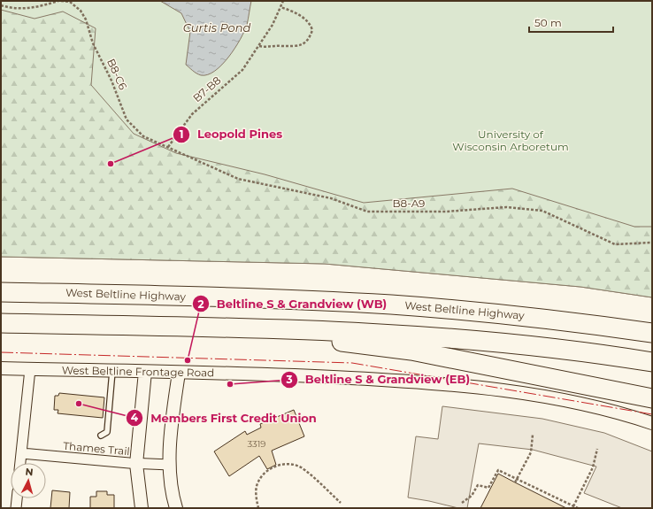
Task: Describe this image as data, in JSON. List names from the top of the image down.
{
  "streets": {
    "highway": ["West Beltline Highway"],
    "street": ["West Beltline Frontage Road", "Thames Trail"],
    "path": ["B8-C6", "B7-B8", "B8-A9"]
  },
  "crossings": [
    ["B8-C6", "B7-B8"],
    ["B8-C6", "B8-A9"],
    ["B7-B8", "B8-A9"]
  ],
  "water": ["Curtis Pond"],
  "parks": ["University of Wisconsin Arboretum"],
  "places": [
    "Leopold Pines",
    "Beltline S & Grandview (WB)",
    "Beltline S & Grandview (EB)",
    "Members First Credit Union"
  ],
  "house_numbers": ["3319"],
  "scale_bar": "50 m",
  "north": "top"
}
